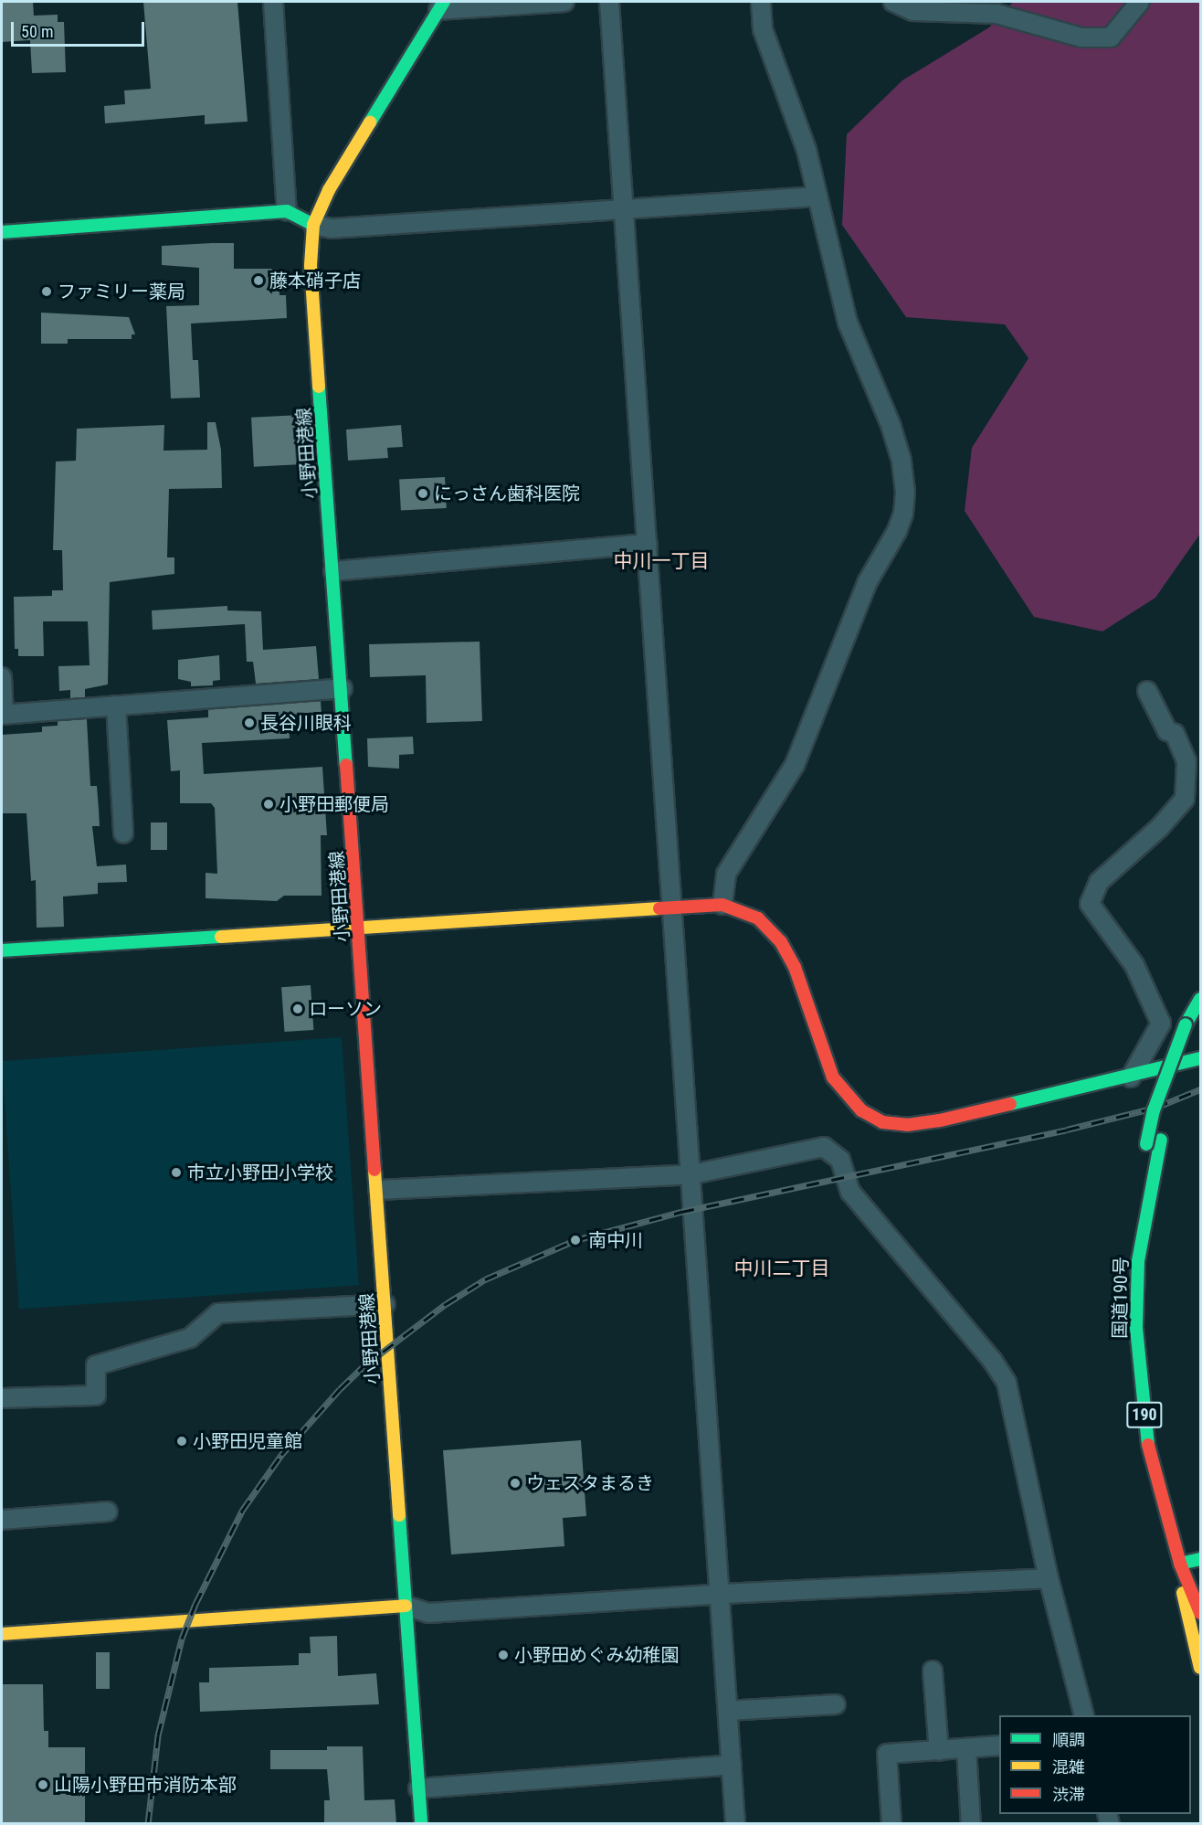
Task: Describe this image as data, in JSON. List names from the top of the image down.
{
  "streets": {
    "main road": ["小野田港線", "国道190号", "190"]
  },
  "districts": ["中川一丁目", "中川二丁目"],
  "places": [
    "藤本硝子店",
    "ファミリー薬局",
    "にっさん歯科医院",
    "長谷川眼科",
    "小野田郵便局",
    "ローソン",
    "市立小野田小学校",
    "南中川",
    "小野田児童館",
    "ウェスタまるき",
    "小野田めぐみ幼稚園",
    "山陽小野田市消防本部"
  ],
  "legend": ["順調", "混雑", "渋滞"],
  "scale_bar": "50 m"
}
